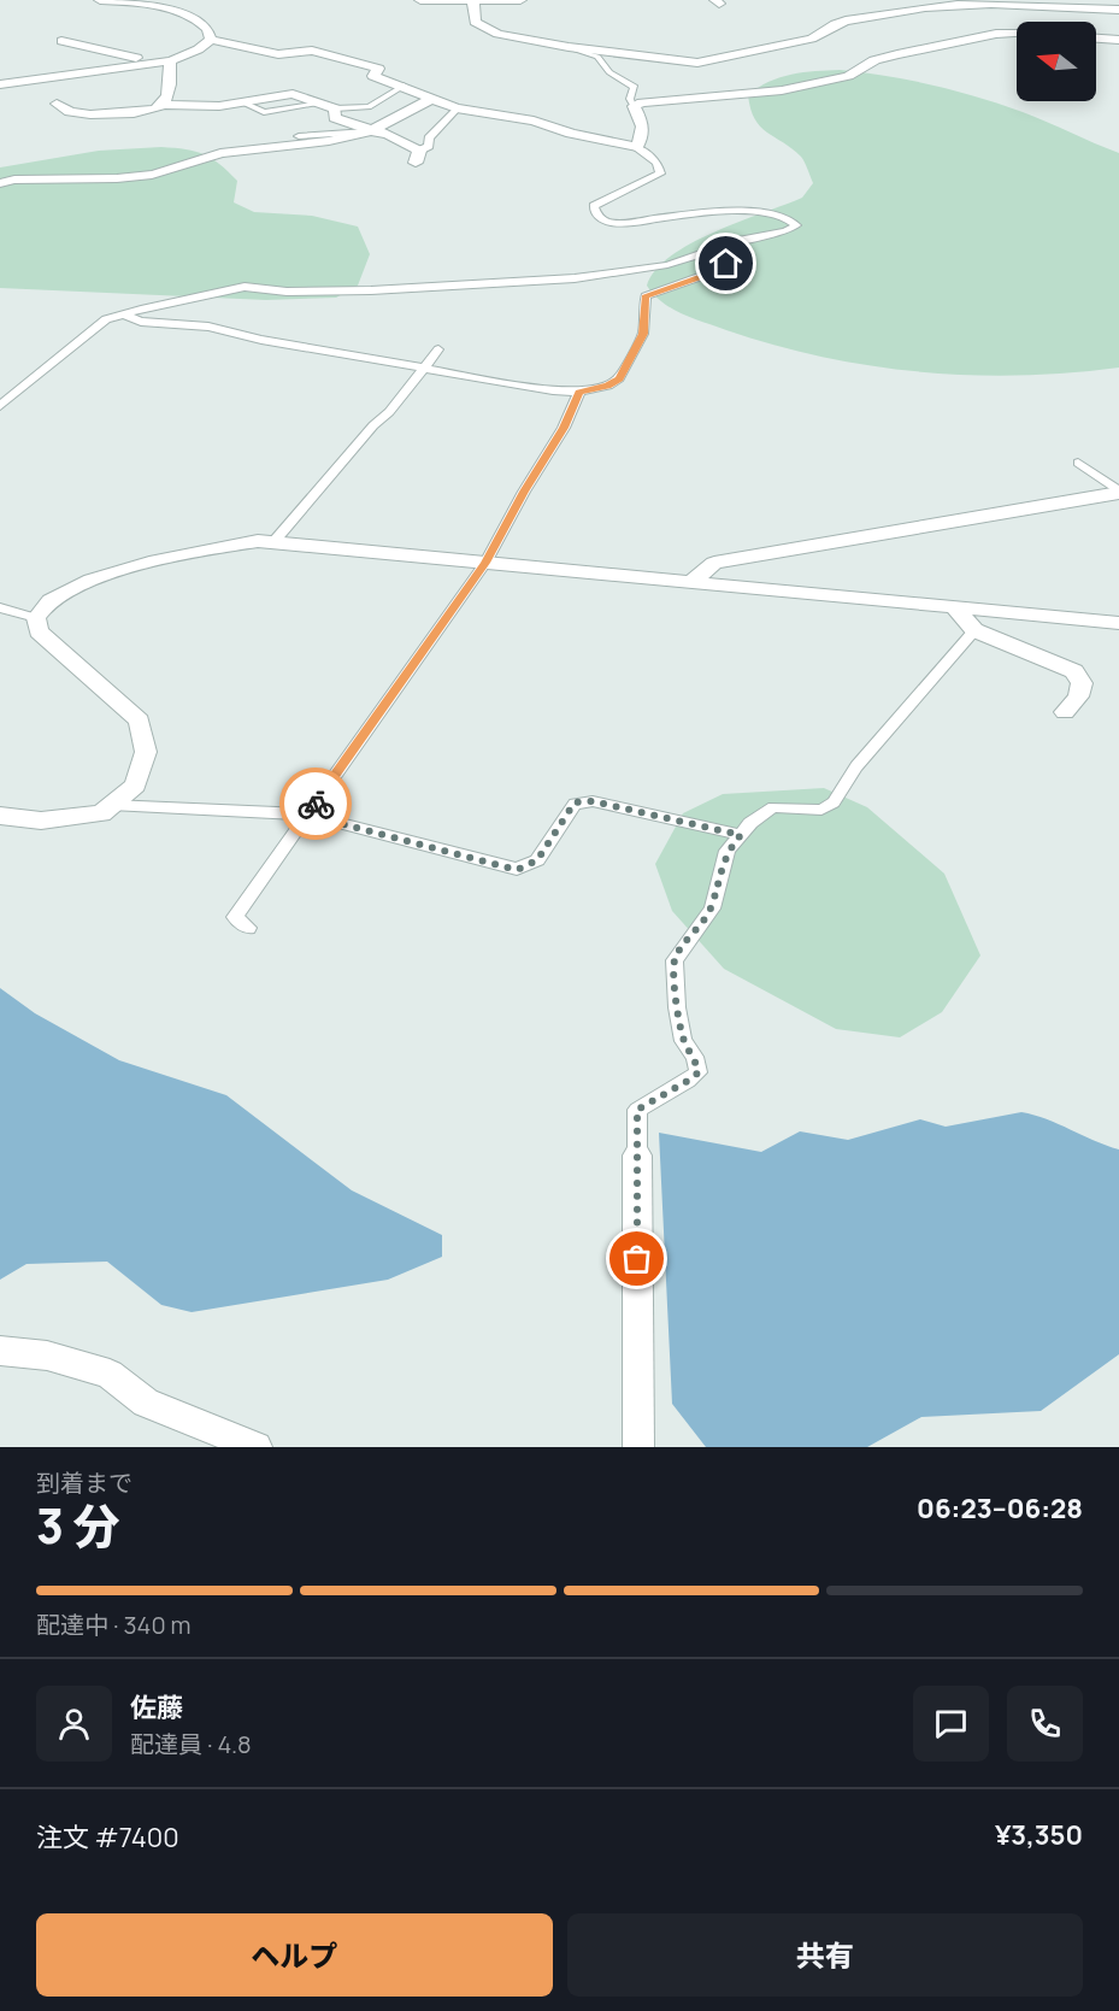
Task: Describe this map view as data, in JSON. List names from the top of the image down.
{
  "north": "left",
  "page": {
    "heading": ["3 分", "到着まで", "06:23–06:28"],
    "panel": [
      "佐藤",
      "配達員 · 4.8",
      "注文 #7400",
      "¥3,350"
    ],
    "bar": "配達中 · 340 m",
    "buttons": ["ヘルプ", "共有"]
  }
}
